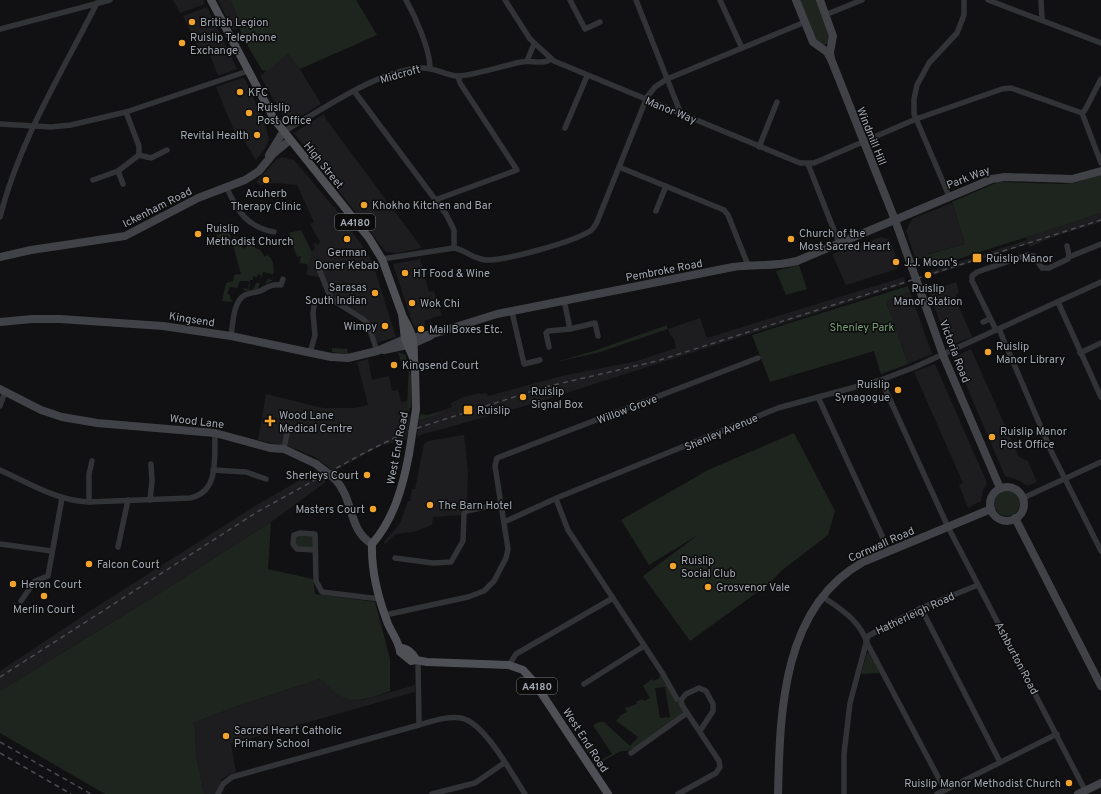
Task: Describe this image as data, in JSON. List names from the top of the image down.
{
  "streets": {
    "main road": ["High Street", "A4180", "West End Road"],
    "street": [
      "Midcroft",
      "Manor Way",
      "Windmill Hill",
      "Park Way",
      "Ickenham Road",
      "Pembroke Road",
      "Kingsend",
      "Victoria Road",
      "Willow Grove",
      "Wood Lane",
      "Shenley Avenue",
      "Cornwall Road",
      "Hatherleigh Road",
      "Ashburton Road"
    ]
  },
  "crossings": [
    ["Midcroft", "Manor Way"],
    ["Midcroft", "High Street"],
    ["Midcroft", "Ickenham Road"],
    ["Windmill Hill", "Park Way"],
    ["Windmill Hill", "Pembroke Road"],
    ["Windmill Hill", "Victoria Road"],
    ["High Street", "Ickenham Road"],
    ["High Street", "Pembroke Road"],
    ["High Street", "Kingsend"],
    ["High Street", "West End Road"],
    ["Park Way", "Pembroke Road"],
    ["Park Way", "Victoria Road"],
    ["Pembroke Road", "Kingsend"],
    ["Pembroke Road", "Victoria Road"],
    ["Pembroke Road", "West End Road"],
    ["Kingsend", "West End Road"],
    ["Victoria Road", "Shenley Avenue"],
    ["Victoria Road", "Cornwall Road"],
    ["Wood Lane", "West End Road"],
    ["Shenley Avenue", "Ashburton Road"],
    ["Cornwall Road", "Ashburton Road"],
    ["Hatherleigh Road", "Ashburton Road"]
  ],
  "parks": ["Shenley Park"],
  "places": {
    "other": [
      "British Legion",
      "Ruislip Telephone Exchange",
      "KFC",
      "Ruislip Post Office",
      "Revital Health",
      "Acuherb Therapy Clinic",
      "Khokho Kitchen and Bar",
      "Ruislip Methodist Church",
      "German Doner Kebab",
      "Church of the Most Sacred Heart",
      "J.J. Moon's",
      "HT Food & Wine",
      "Ruislip Manor Station",
      "Sarasas South Indian",
      "Wok Chi",
      "Wimpy",
      "Mail Boxes Etc.",
      "Ruislip Manor Library",
      "Kingsend Court",
      "Ruislip Synagogue",
      "Ruislip Signal Box",
      "Ruislip Manor Post Office",
      "Sherleys Court",
      "The Barn Hotel",
      "Masters Court",
      "Falcon Court",
      "Ruislip Social Club",
      "Heron Court",
      "Grosvenor Vale",
      "Merlin Court",
      "Sacred Heart Catholic Primary School",
      "Ruislip Manor Methodist Church"
    ],
    "transit": ["Ruislip Manor", "Ruislip"],
    "health": ["Wood Lane Medical Centre"]
  }
}
